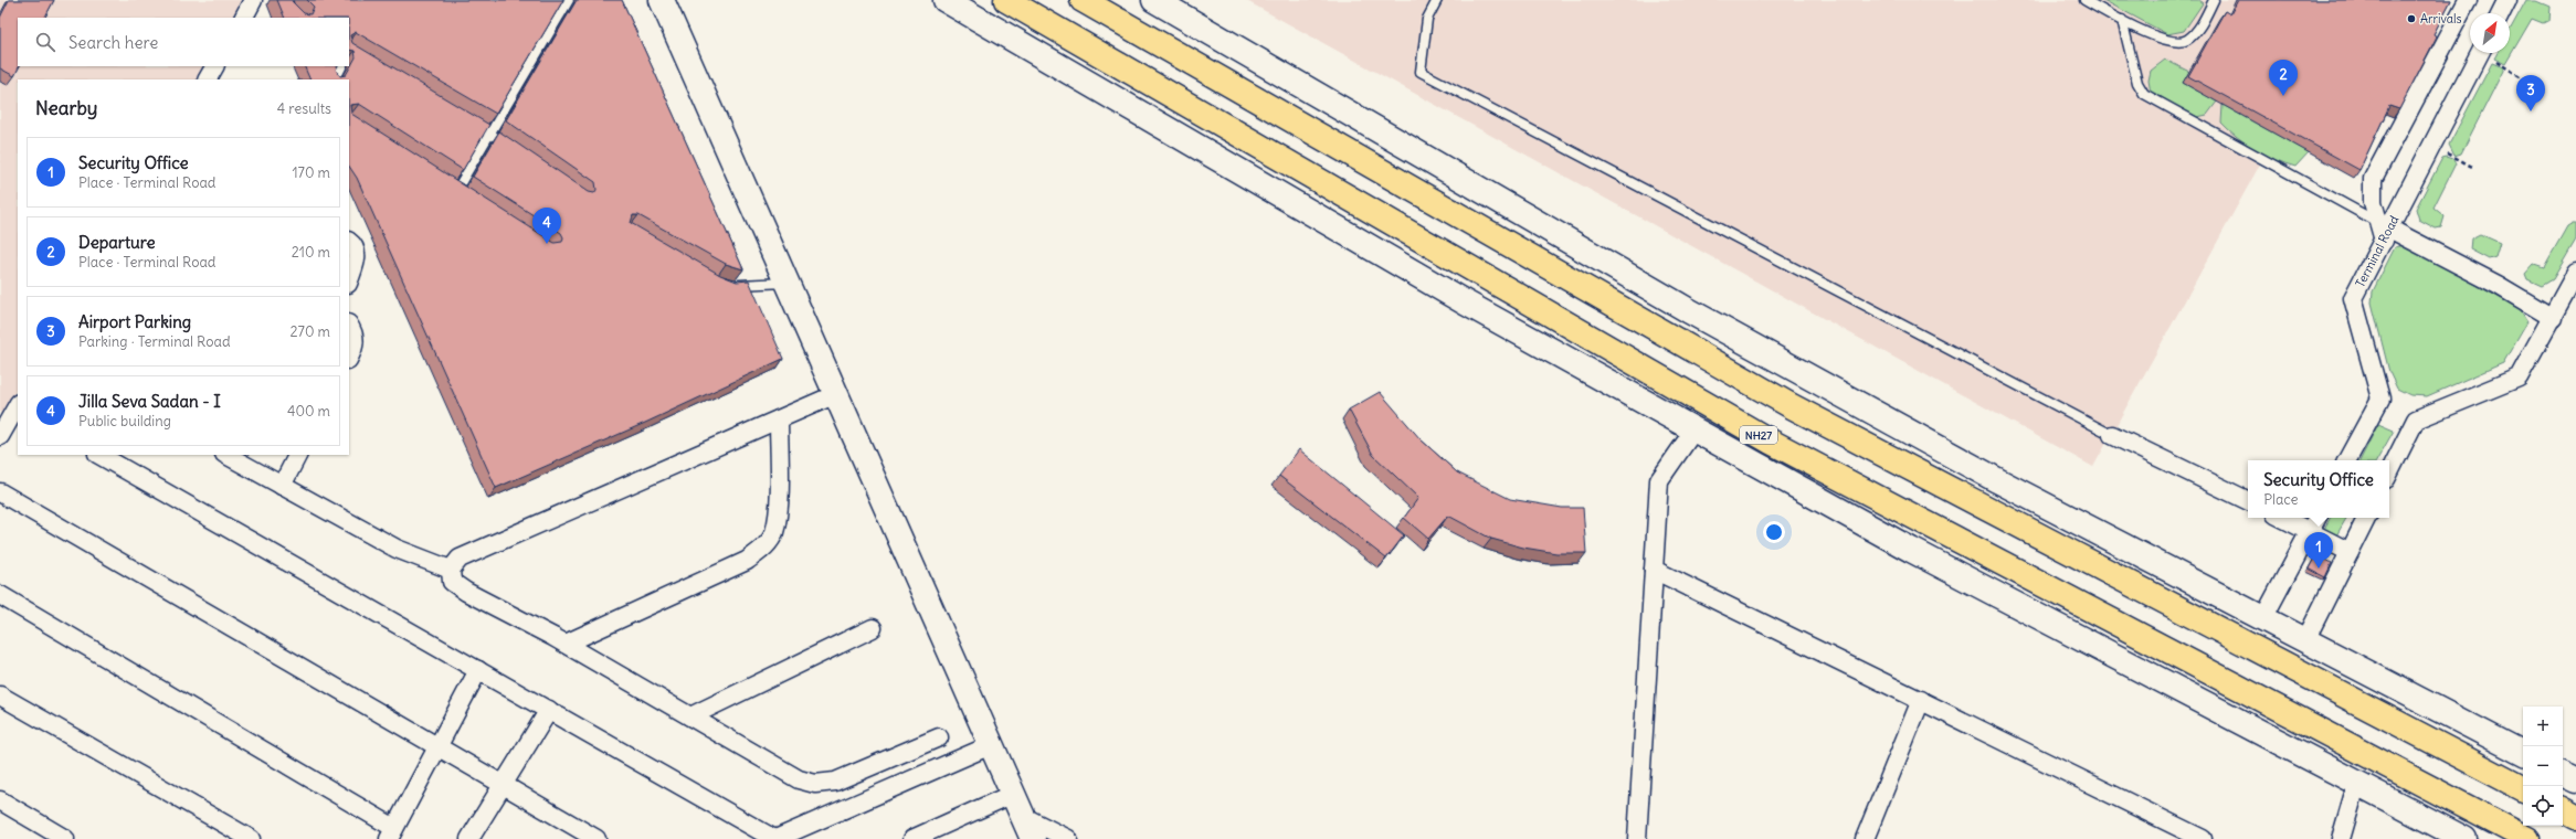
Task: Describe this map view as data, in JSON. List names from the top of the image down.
{
  "streets": {
    "highway": ["NH27"],
    "street": ["Terminal Road"]
  },
  "places": ["Arrivals"],
  "north": "top right",
  "page": {
    "search": "Search here",
    "pins": [
      "2",
      "3",
      "4",
      "1"
    ],
    "heading": ["Nearby", "4 results"],
    "list": [
      {
        "mark": "1",
        "name": "Security Office",
        "note": "Place · Terminal Road",
        "value": "170 m"
      },
      {
        "mark": "2",
        "name": "Departure",
        "note": "Place · Terminal Road",
        "value": "210 m"
      },
      {
        "mark": "3",
        "name": "Airport Parking",
        "note": "Parking · Terminal Road",
        "value": "270 m"
      },
      {
        "mark": "4",
        "name": "Jilla Seva Sadan - I",
        "note": "Public building",
        "value": "400 m"
      }
    ],
    "popup": ["Security Office", "Place"],
    "map_buttons": ["+", "−"]
  }
}
